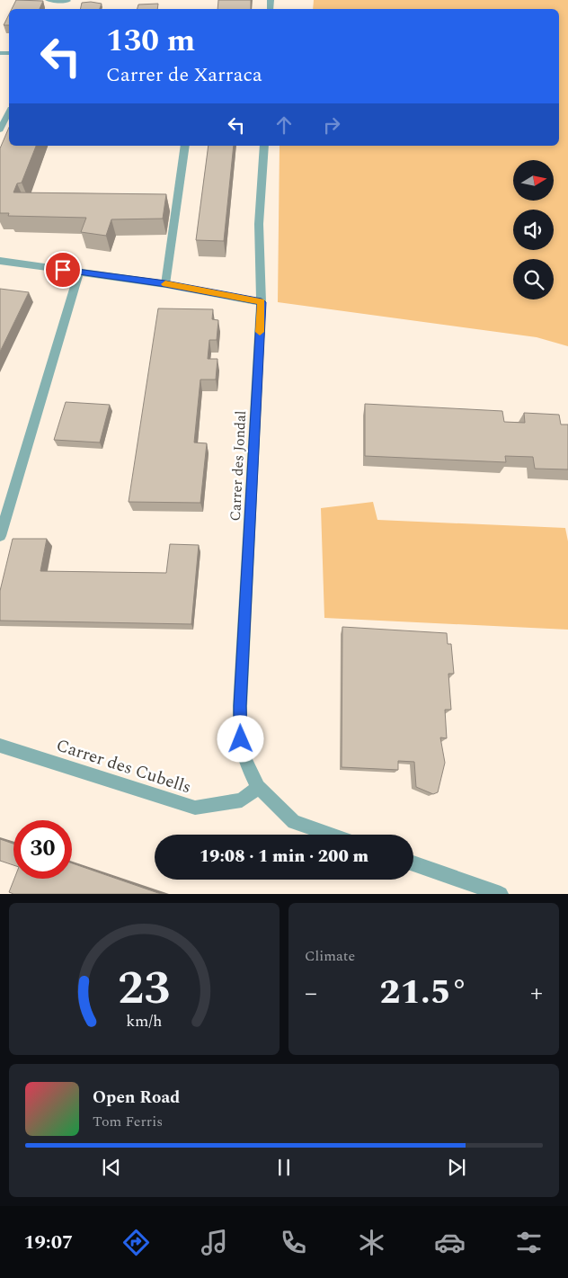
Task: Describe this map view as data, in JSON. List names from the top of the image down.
{
  "streets": {
    "street": ["Carrer des Jondal", "Carrer des Cubells"]
  },
  "crossings": [
    ["Carrer des Jondal", "Carrer des Cubells"]
  ],
  "north": "right",
  "page": {
    "turn": ["130 m", "Carrer de Xarraca"],
    "limit": "30",
    "trip": "19:08 · 1 min · 200 m",
    "tile": "Climate",
    "heat": ["−", "21.5°", "+"],
    "song": ["Open Road", "Tom Ferris"],
    "tabs": "19:07",
    "gauge": ["23", "km/h"]
  }
}
